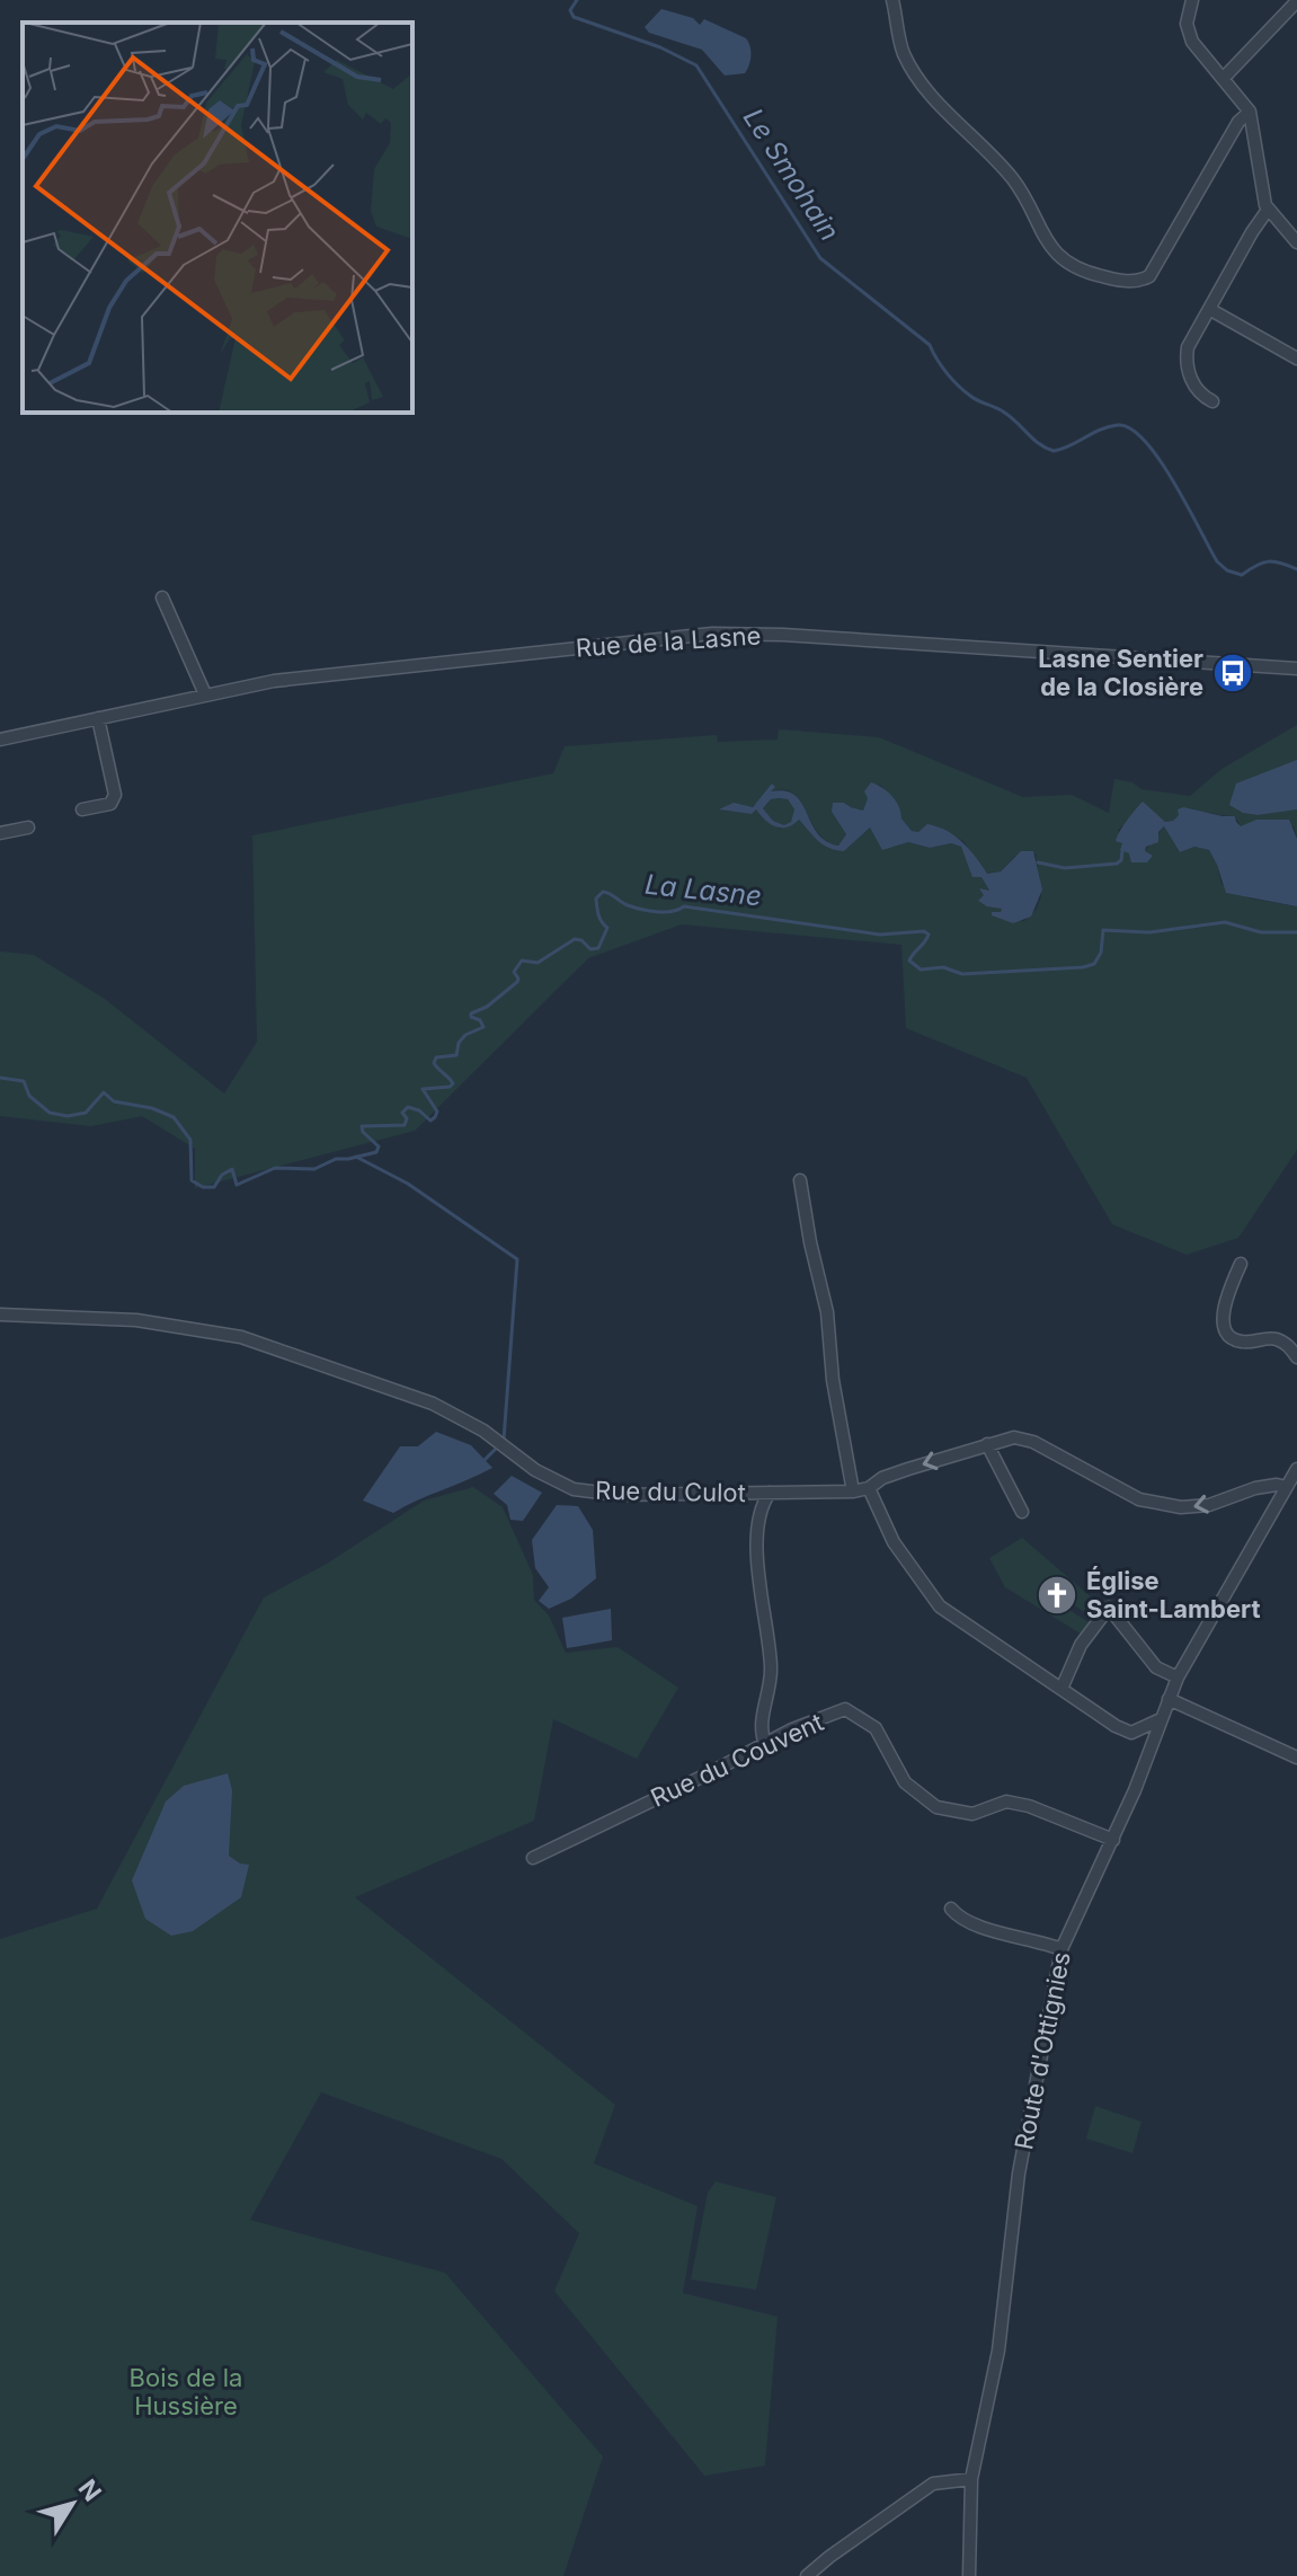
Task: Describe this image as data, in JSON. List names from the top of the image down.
{
  "streets": {
    "street": [
      "Rue de la Lasne",
      "Rue du Culot",
      "Rue du Couvent",
      "Route d'Ottignies"
    ]
  },
  "crossings": [
    ["Rue du Culot", "Route d'Ottignies"],
    ["Rue du Couvent", "Route d'Ottignies"]
  ],
  "water": ["Le Smohain", "La Lasne"],
  "parks": ["Bois de la Hussière"],
  "places": {
    "bus stop": ["Lasne Sentier de la Closière"],
    "church": ["Église Saint-Lambert"]
  },
  "north": "top right"
}
